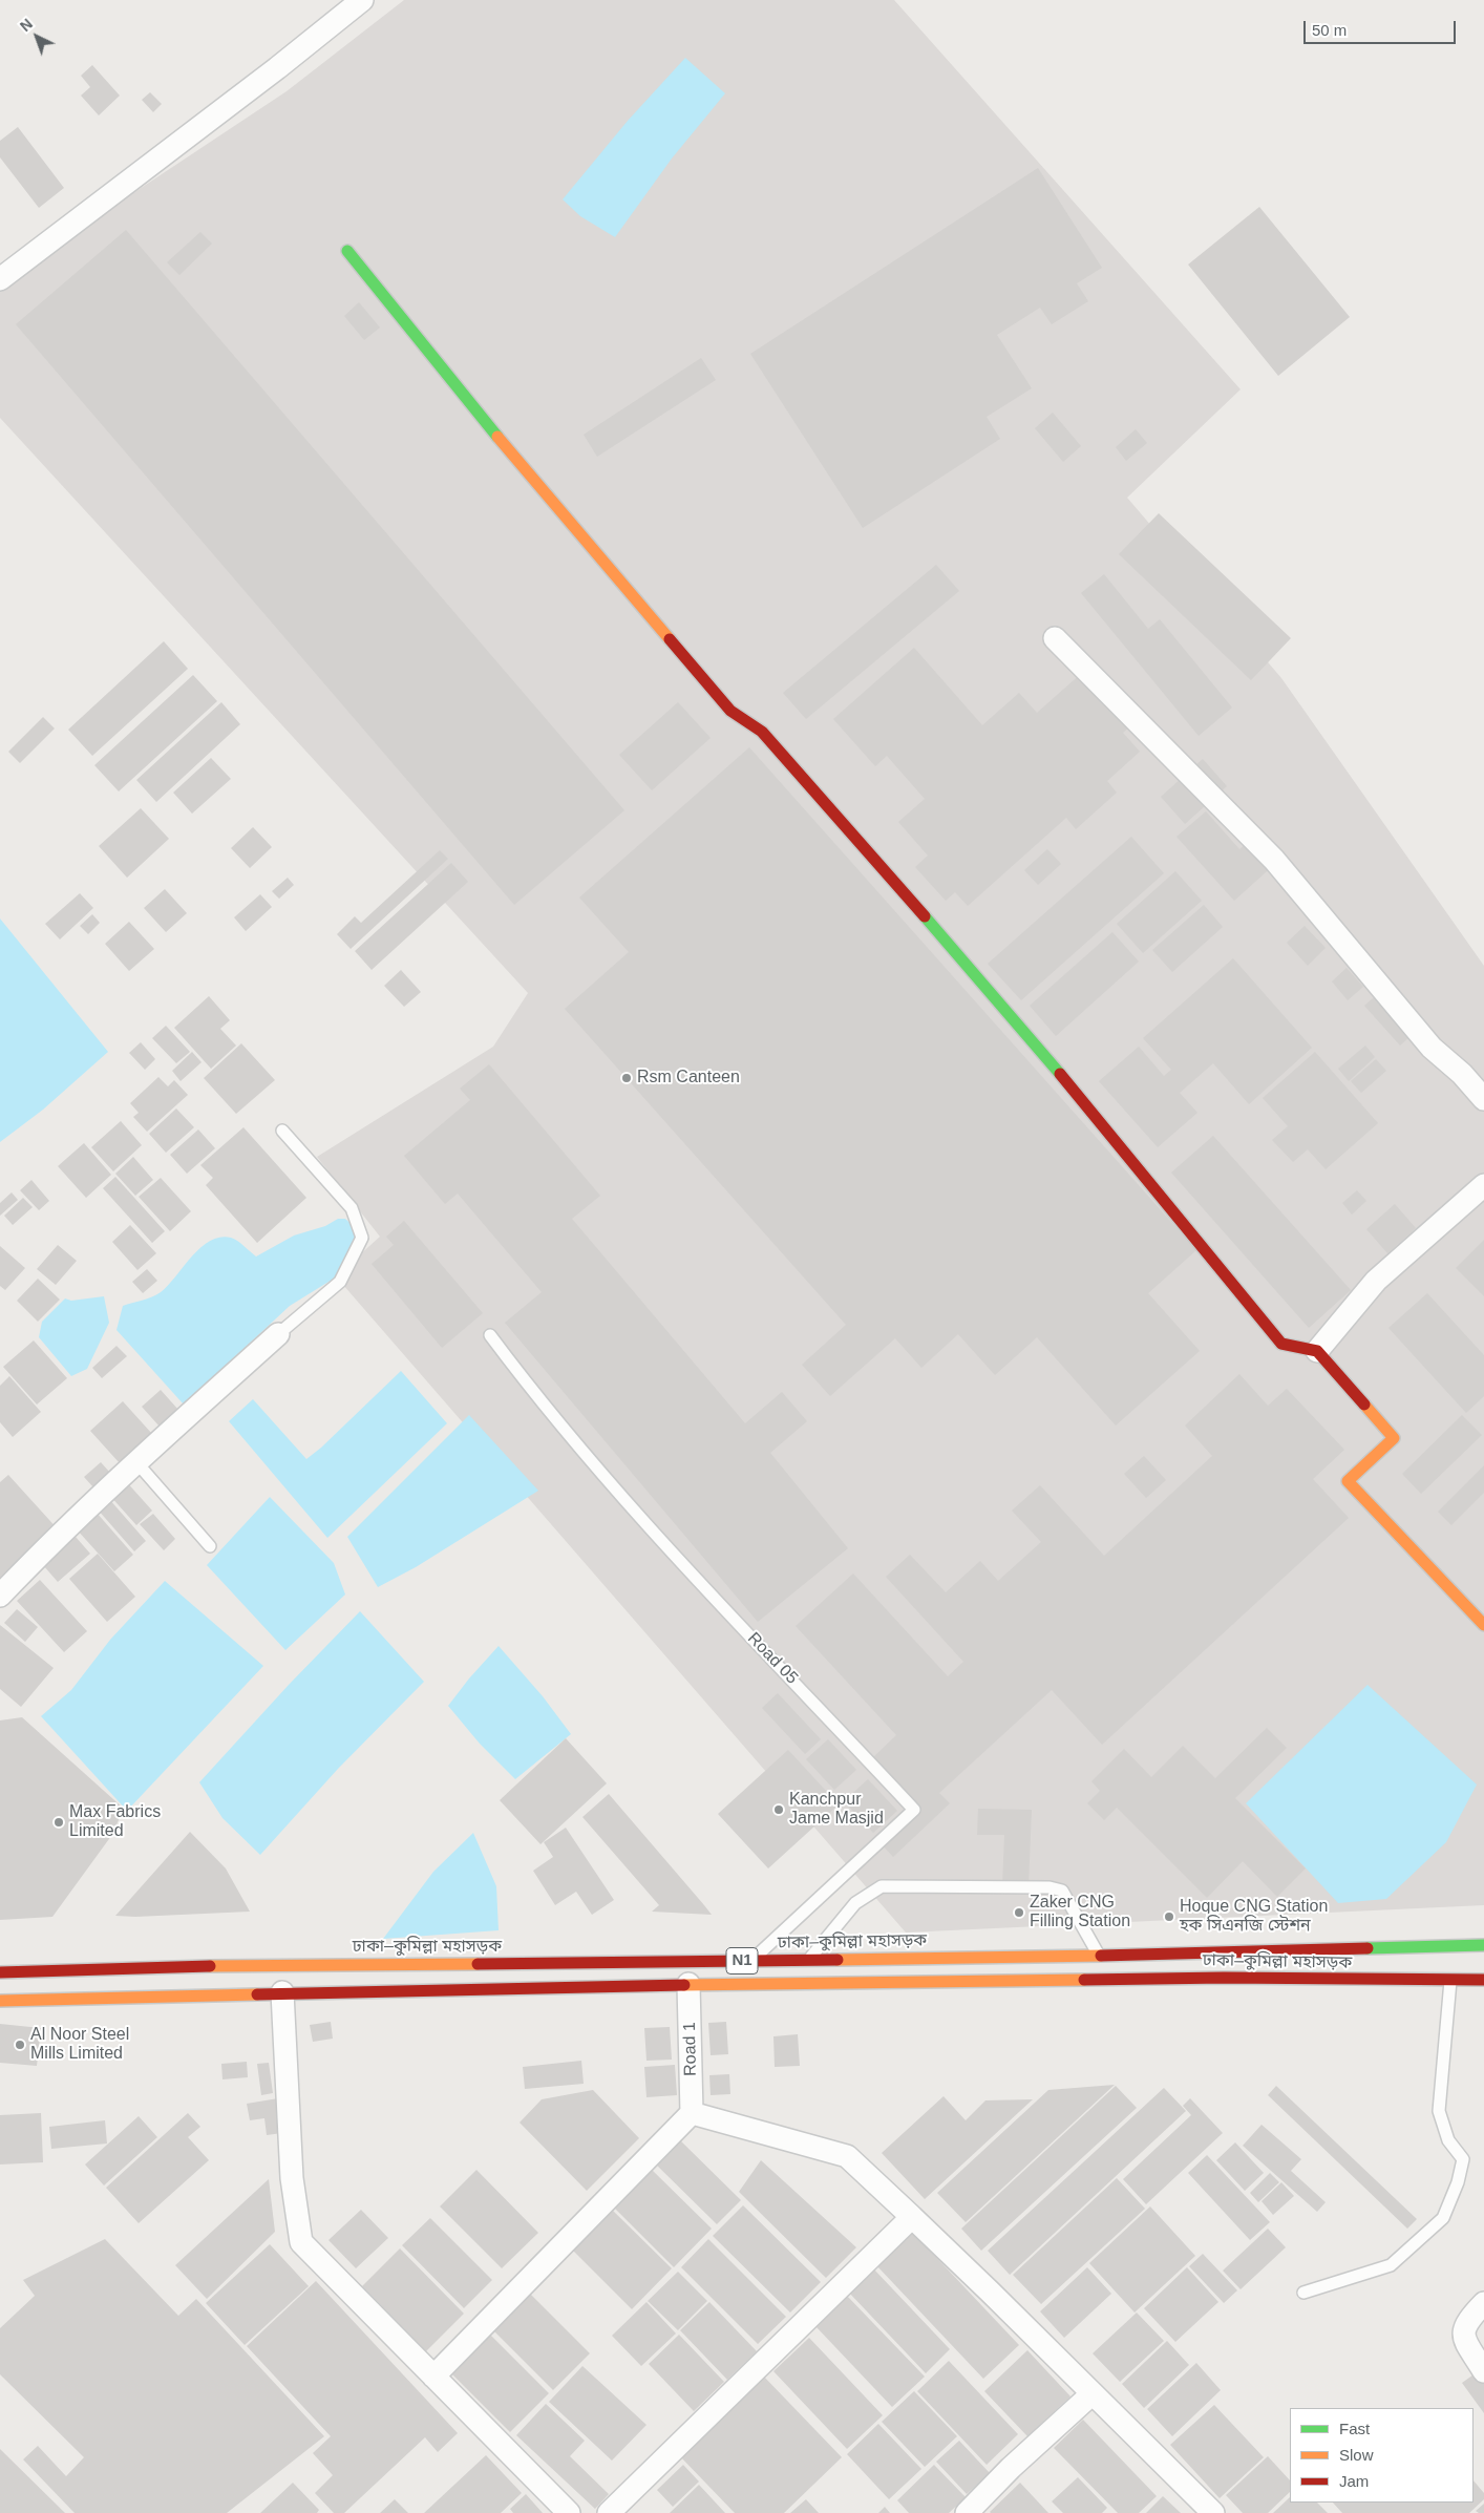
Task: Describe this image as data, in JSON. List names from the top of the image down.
{
  "streets": {
    "main road": ["ঢাকা–কুমিল্লা মহাসড়ক", "N1"],
    "street": ["Road 1"],
    "lane": ["Road 05"]
  },
  "crossings": [
    ["Road 05", "ঢাকা–কুমিল্লা মহাসড়ক"],
    ["ঢাকা–কুমিল্লা মহাসড়ক", "Road 1"]
  ],
  "places": [
    "Rsm Canteen",
    "Kanchpur Jame Masjid",
    "Max Fabrics Limited",
    "Zaker CNG Filling Station",
    "Hoque CNG Station হক সিএনজি স্টেশন",
    "Al Noor Steel Mills Limited"
  ],
  "legend": ["Fast", "Slow", "Jam"],
  "scale_bar": "50 m",
  "north": "top left"
}
